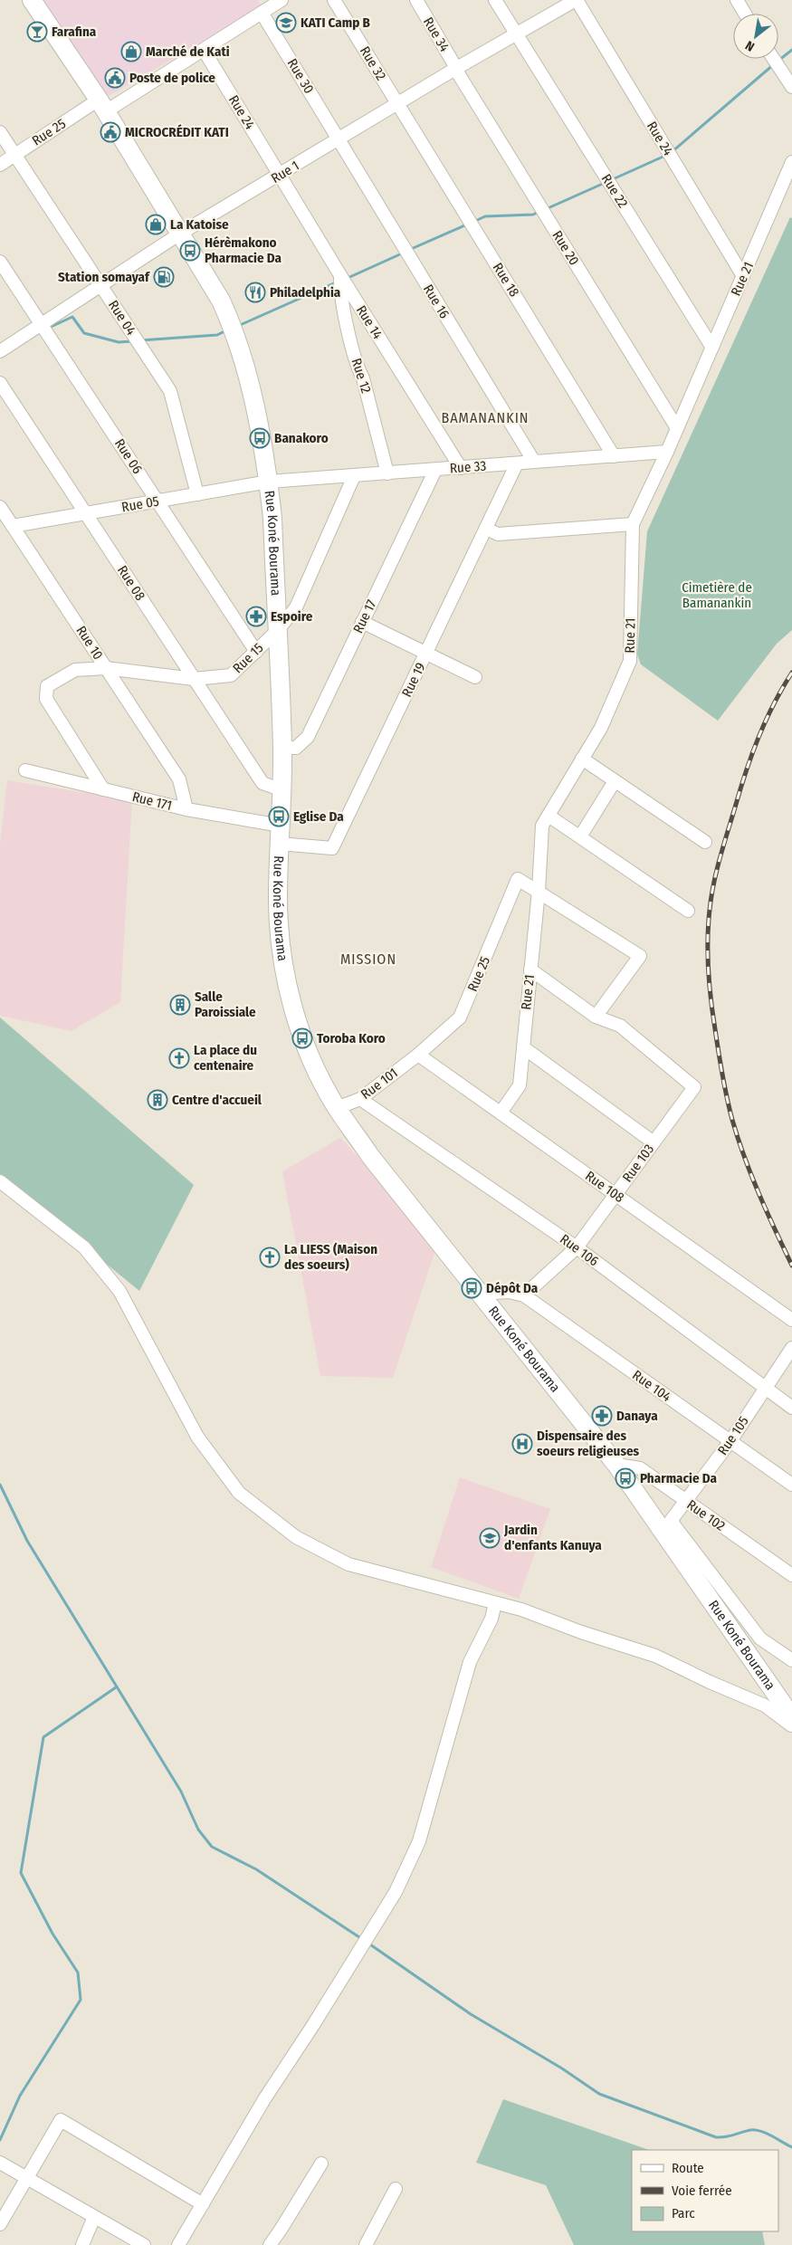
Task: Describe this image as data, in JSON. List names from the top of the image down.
{
  "streets": {
    "highway": ["Rue Koné Bourama"],
    "street": [
      "Rue 34",
      "Rue 32",
      "Rue 30",
      "Rue 24",
      "Rue 25",
      "Rue 1",
      "Rue 22",
      "Rue 20",
      "Rue 21",
      "Rue 18",
      "Rue 16",
      "Rue 04",
      "Rue 14",
      "Rue 12",
      "Rue 06",
      "Rue 33",
      "Rue 05",
      "Rue 08",
      "Rue 17",
      "Rue 10",
      "Rue 15",
      "Rue 19",
      "Rue 171",
      "Rue 101",
      "Rue 103",
      "Rue 108",
      "Rue 106",
      "Rue 104",
      "Rue 105",
      "Rue 102"
    ]
  },
  "crossings": [
    ["Rue 34", "Rue 1"],
    ["Rue 34", "Rue 20"],
    ["Rue 32", "Rue 1"],
    ["Rue 32", "Rue 18"],
    ["Rue 30", "Rue 25"],
    ["Rue 30", "Rue 1"],
    ["Rue 30", "Rue 16"],
    ["Rue 24", "Rue 25"],
    ["Rue 24", "Rue 1"],
    ["Rue 24", "Rue 21"],
    ["Rue 24", "Rue 14"],
    ["Rue 25", "Rue 21"],
    ["Rue 25", "Rue 04"],
    ["Rue 25", "Rue Koné Bourama"],
    ["Rue 25", "Rue 101"],
    ["Rue 25", "Rue 108"],
    ["Rue 1", "Rue 22"],
    ["Rue 1", "Rue 20"],
    ["Rue 1", "Rue 18"],
    ["Rue 1", "Rue 16"],
    ["Rue 1", "Rue 04"],
    ["Rue 1", "Rue 14"],
    ["Rue 1", "Rue 06"],
    ["Rue 1", "Rue Koné Bourama"],
    ["Rue 22", "Rue 21"],
    ["Rue 20", "Rue 21"],
    ["Rue 21", "Rue 33"],
    ["Rue 21", "Rue 108"],
    ["Rue 18", "Rue 33"],
    ["Rue 16", "Rue 33"],
    ["Rue 04", "Rue 05"],
    ["Rue 14", "Rue 12"],
    ["Rue 14", "Rue 33"],
    ["Rue 12", "Rue 33"],
    ["Rue 06", "Rue 05"],
    ["Rue 06", "Rue 15"],
    ["Rue 33", "Rue 05"],
    ["Rue 33", "Rue Koné Bourama"],
    ["Rue 33", "Rue 17"],
    ["Rue 33", "Rue 15"],
    ["Rue 33", "Rue 19"],
    ["Rue 05", "Rue Koné Bourama"],
    ["Rue 05", "Rue 08"],
    ["Rue 05", "Rue 10"],
    ["Rue Koné Bourama", "Rue 08"],
    ["Rue Koné Bourama", "Rue 17"],
    ["Rue Koné Bourama", "Rue 15"],
    ["Rue Koné Bourama", "Rue 19"],
    ["Rue Koné Bourama", "Rue 171"],
    ["Rue Koné Bourama", "Rue 101"],
    ["Rue Koné Bourama", "Rue 104"],
    ["Rue Koné Bourama", "Rue 102"],
    ["Rue 08", "Rue 15"],
    ["Rue 10", "Rue 15"],
    ["Rue 10", "Rue 171"],
    ["Rue 15", "Rue 171"],
    ["Rue 101", "Rue 108"],
    ["Rue 101", "Rue 106"],
    ["Rue 103", "Rue 108"],
    ["Rue 103", "Rue 106"],
    ["Rue 103", "Rue 104"],
    ["Rue 106", "Rue 105"],
    ["Rue 104", "Rue 105"],
    ["Rue 105", "Rue 102"]
  ],
  "districts": ["BAMANANKIN", "MISSION"],
  "parks": ["Cimetière de Bamanankin"],
  "places": {
    "school or university": ["KATI Camp B", "Jardin d'enfants Kanuya"],
    "bar": ["Farafina"],
    "shop": ["Marché de Kati", "La Katoise"],
    "public building": ["Poste de police", "MICROCRÉDIT KATI"],
    "bus stop": [
      "Hérèmakono Pharmacie Da",
      "Banakoro",
      "Eglise Da",
      "Toroba Koro",
      "Dépôt Da",
      "Pharmacie Da"
    ],
    "fuel station": ["Station somayaf"],
    "restaurant": ["Philadelphia"],
    "pharmacy": ["Espoire", "Danaya"],
    "building": ["Salle Paroissiale", "Centre d'accueil"],
    "church": ["La place du centenaire", "La LIESS (Maison des soeurs)"],
    "hospital": ["Dispensaire des soeurs religieuses"]
  },
  "legend": ["Route", "Voie ferrée", "Parc"],
  "north": "bottom left"
}
